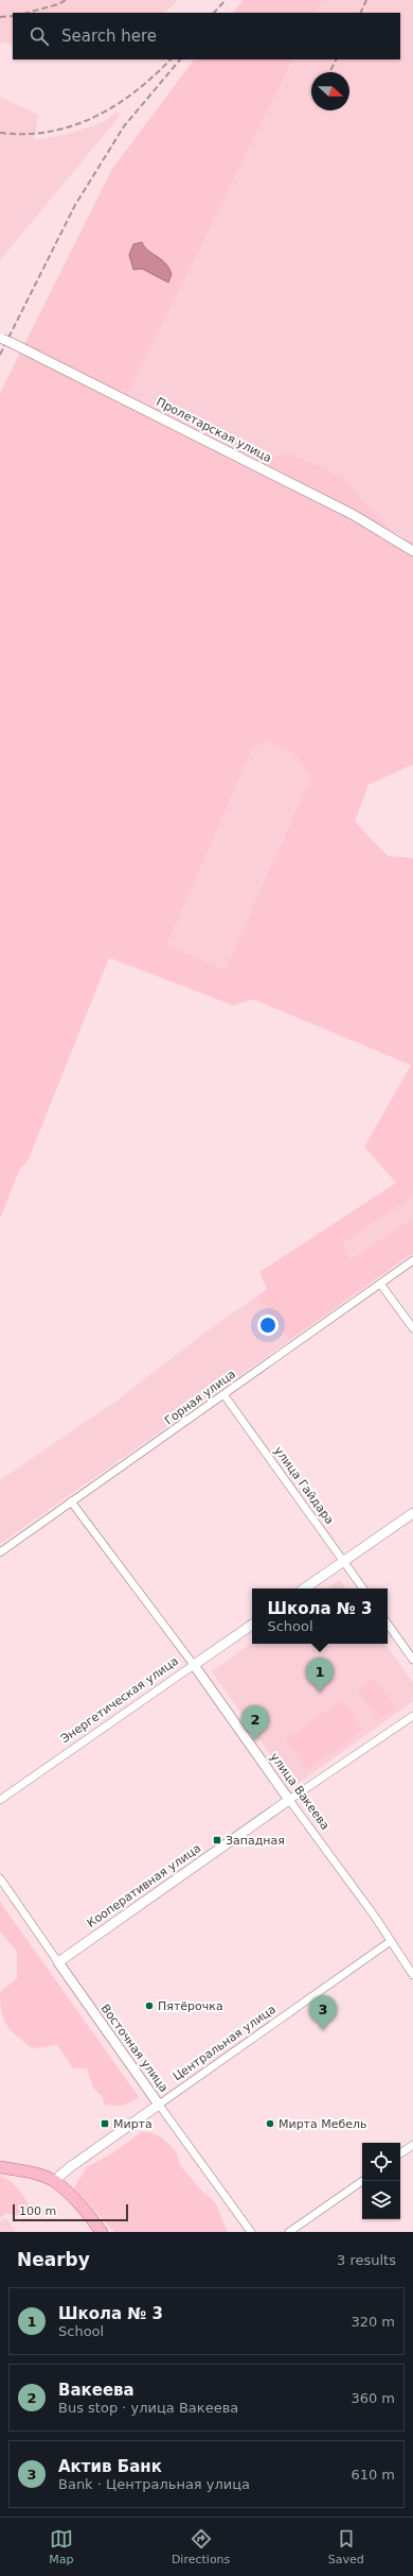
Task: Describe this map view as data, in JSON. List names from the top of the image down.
{
  "streets": {
    "street": [
      "Пролетарская улица",
      "Горная улица",
      "улица Гайдара",
      "Энергетическая улица",
      "улица Вакеева",
      "Кооперативная улица",
      "Центральная улица",
      "Восточная улица"
    ]
  },
  "crossings": [
    ["Горная улица", "улица Гайдара"],
    ["Горная улица", "улица Вакеева"],
    ["Энергетическая улица", "улица Вакеева"],
    ["улица Вакеева", "Кооперативная улица"],
    ["улица Вакеева", "Центральная улица"],
    ["Кооперативная улица", "Восточная улица"],
    ["Центральная улица", "Восточная улица"]
  ],
  "places": {
    "transit": ["Западная", "Мирта"],
    "other": ["Пятёрочка", "Мирта Мебель"]
  },
  "scale_bar": "100 m",
  "north": "right",
  "page": {
    "search": "Search here",
    "popup": ["Школа № 3", "School"],
    "pins": ["1", "2", "3"],
    "scale": "100 m",
    "heading": ["Nearby", "3 results"],
    "list": [
      {
        "mark": "1",
        "name": "Школа № 3",
        "note": "School",
        "value": "320 m"
      },
      {
        "mark": "2",
        "name": "Вакеева",
        "note": "Bus stop · улица Вакеева",
        "value": "360 m"
      },
      {
        "mark": "3",
        "name": "Актив Банк",
        "note": "Bank · Центральная улица",
        "value": "610 m"
      }
    ],
    "nav": ["Map", "Directions", "Saved"]
  }
}
